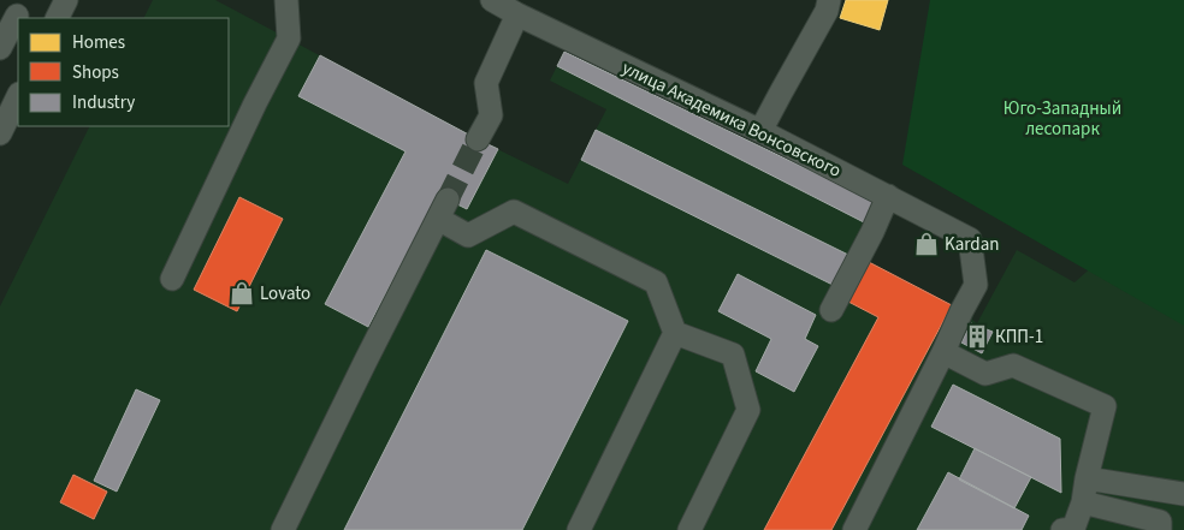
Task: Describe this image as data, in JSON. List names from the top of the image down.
{
  "streets": {
    "street": ["улица Академика Вонсовского"]
  },
  "parks": ["Юго-Западный лесопарк"],
  "places": {
    "shop": ["Kardan", "Lovato"],
    "building": ["КПП-1"]
  },
  "legend": ["Homes", "Shops", "Industry"]
}
